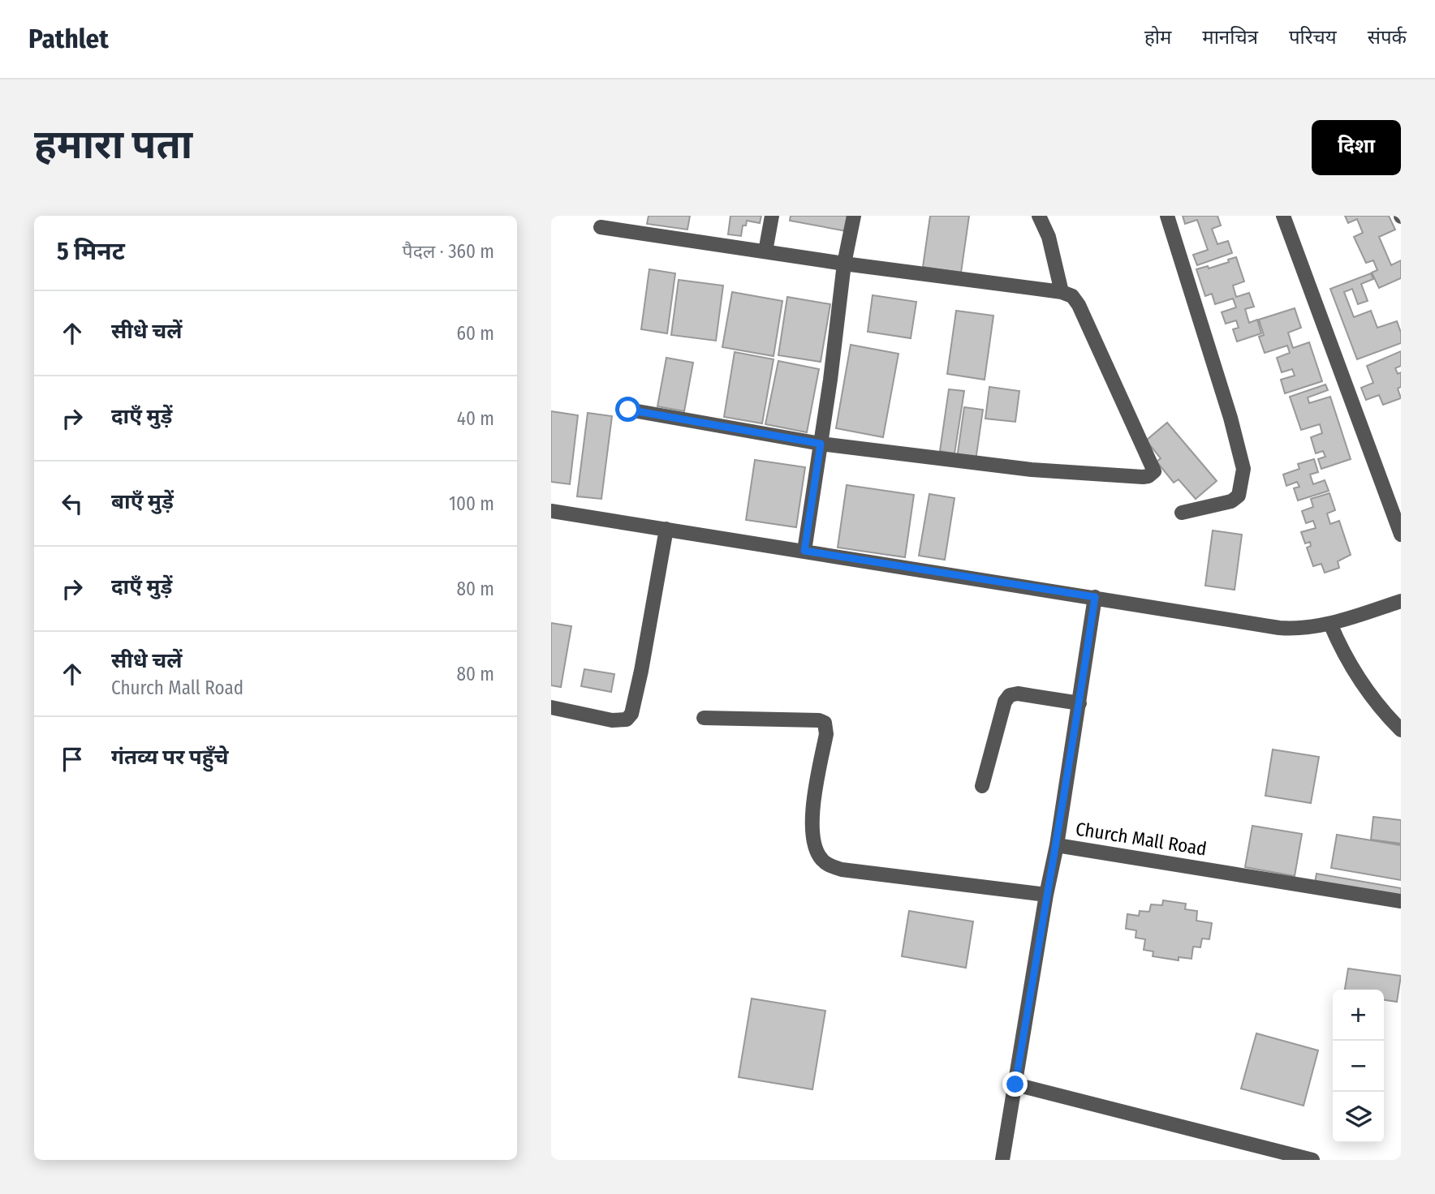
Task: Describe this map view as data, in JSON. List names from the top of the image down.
{
  "streets": {
    "street": ["Church Mall Road"]
  },
  "page": {
    "header": "Pathlet",
    "nav": [
      "होम",
      "मानचित्र",
      "परिचय",
      "संपर्क"
    ],
    "buttons": "दिशा",
    "title": "हमारा पता",
    "heading": ["5 मिनट", "पैदल · 360 m"],
    "list": [
      ["सीधे चलें", "60 m"],
      ["दाएँ मुड़ें", "40 m"],
      ["बाएँ मुड़ें", "100 m"],
      ["दाएँ मुड़ें", "80 m"],
      ["सीधे चलें", "Church Mall Road", "80 m"],
      "गंतव्य पर पहुँचे"
    ],
    "map_buttons": ["+", "−"]
  }
}
